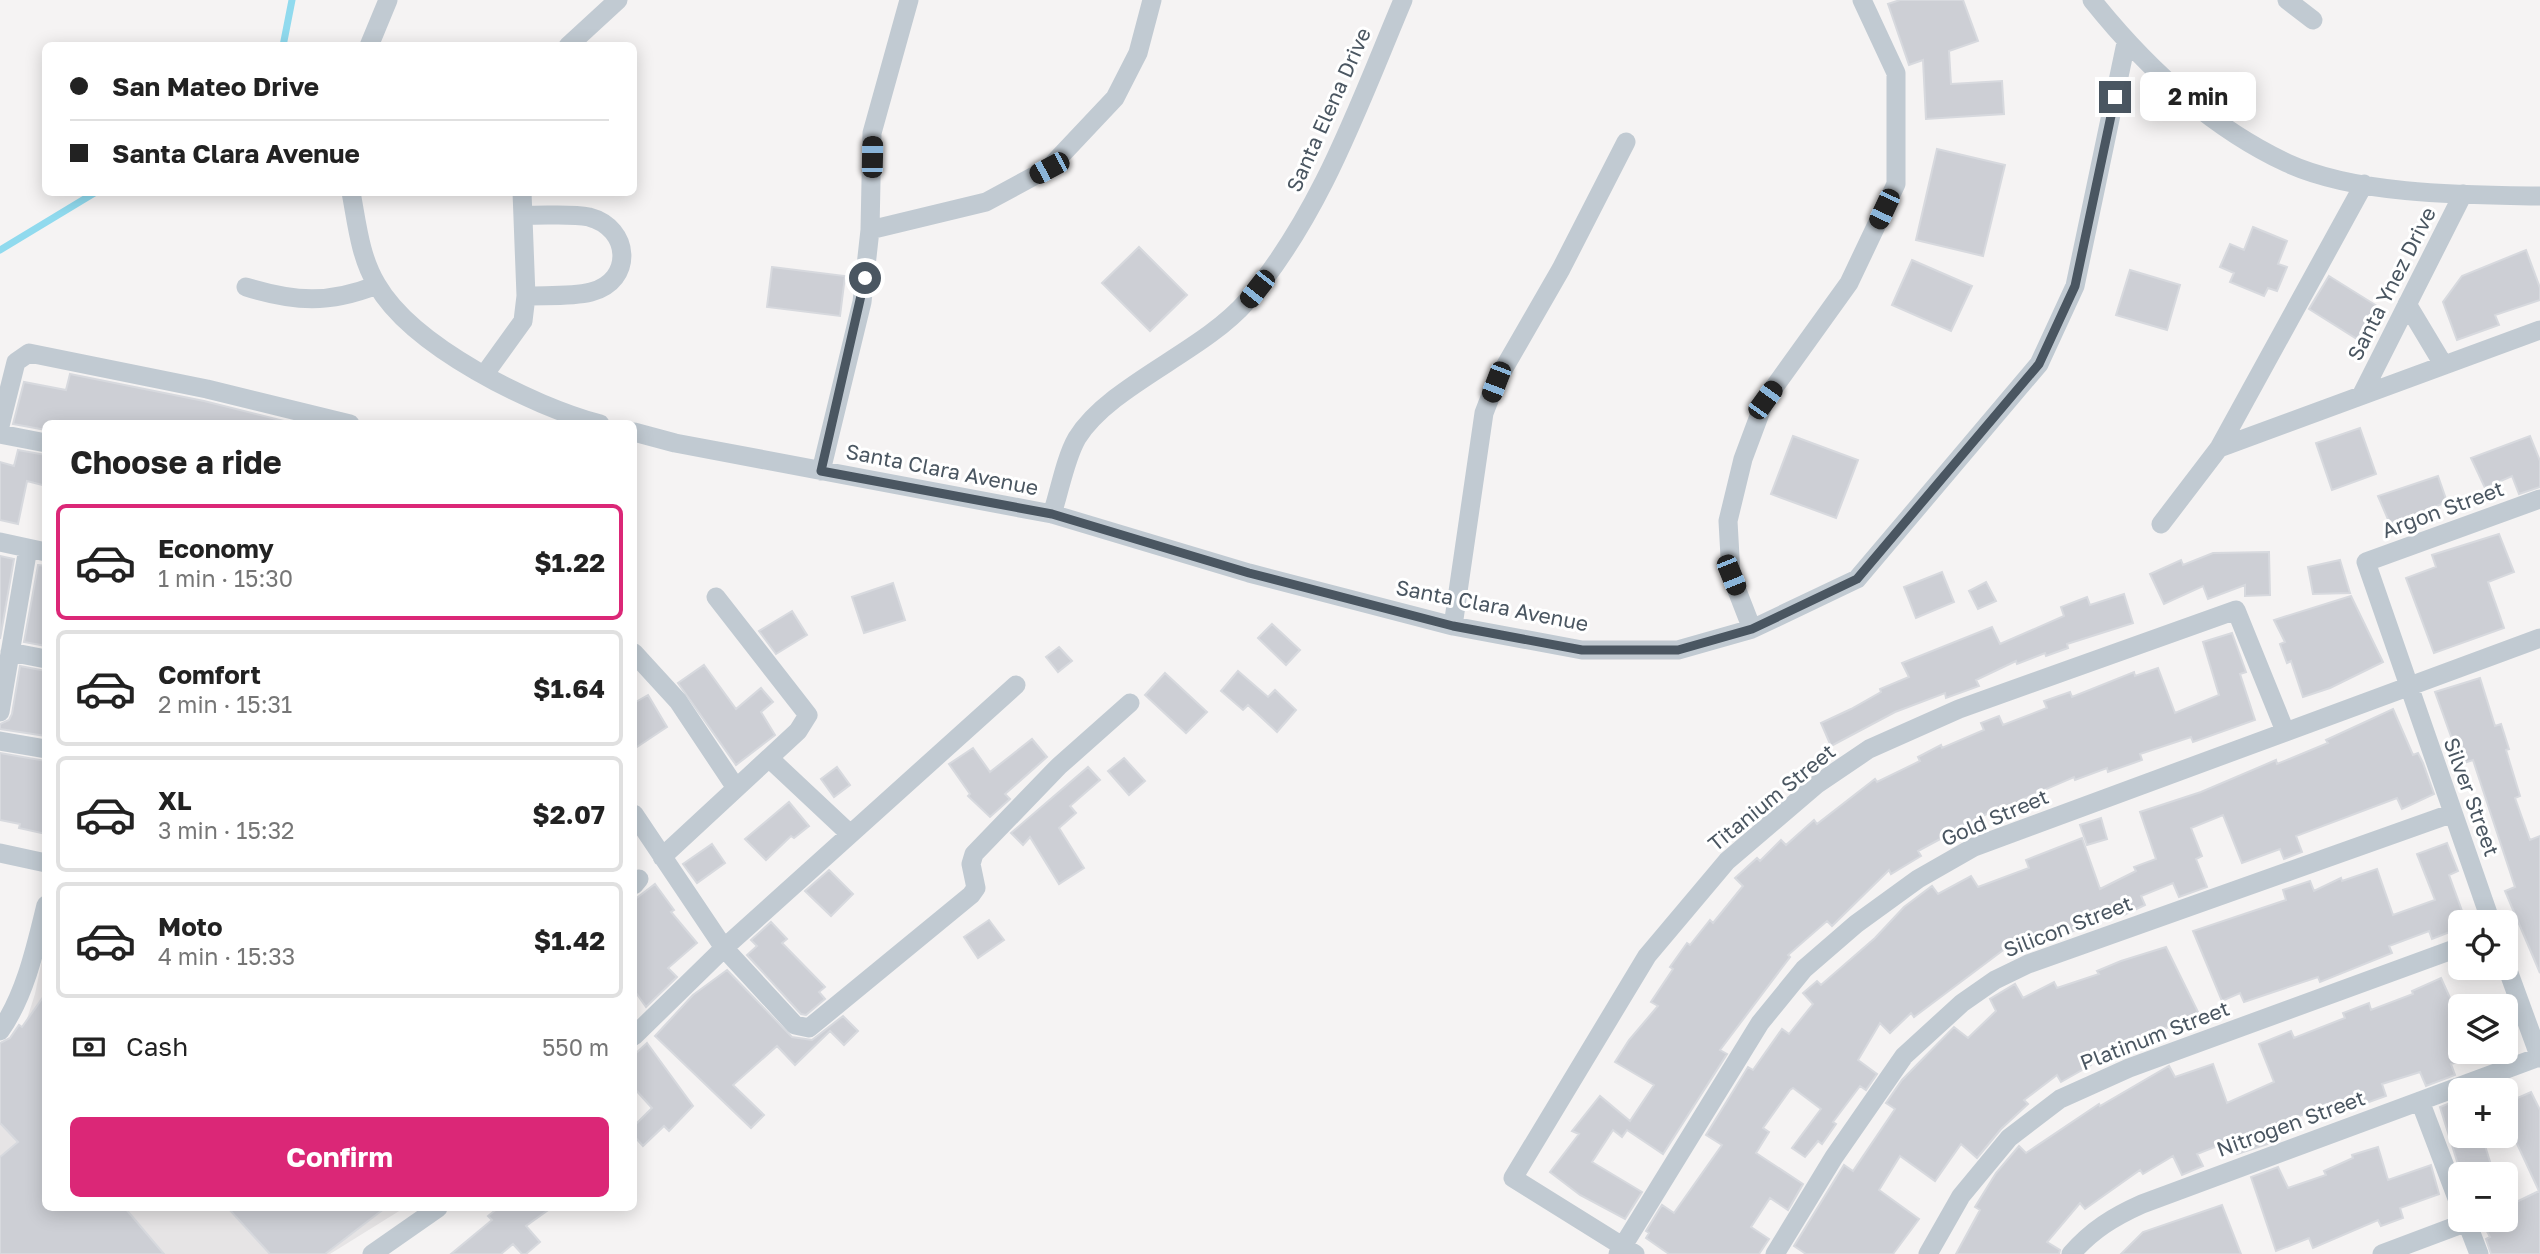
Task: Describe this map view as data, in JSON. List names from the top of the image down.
{
  "streets": {
    "street": [
      "Santa Elena Drive",
      "Santa Ynez Drive",
      "Santa Clara Avenue",
      "Argon Street",
      "Silver Street",
      "Titanium Street",
      "Gold Street",
      "Silicon Street",
      "Platinum Street",
      "Nitrogen Street"
    ]
  },
  "crossings": [
    ["Santa Elena Drive", "Santa Clara Avenue"],
    ["Argon Street", "Silver Street"],
    ["Argon Street", "Gold Street"],
    ["Silver Street", "Gold Street"],
    ["Silver Street", "Silicon Street"],
    ["Titanium Street", "Gold Street"]
  ],
  "page": {
    "banner": ["San Mateo Drive", "Santa Clara Avenue"],
    "bubble": "2 min",
    "heading": "Choose a ride",
    "list": [
      {
        "name": "Economy",
        "note": "1 min · 15:30",
        "value": "$1.22"
      },
      {
        "name": "Comfort",
        "note": "2 min · 15:31",
        "value": "$1.64"
      },
      {
        "name": "XL",
        "note": "3 min · 15:32",
        "value": "$2.07"
      },
      {
        "name": "Moto",
        "note": "4 min · 15:33",
        "value": "$1.42"
      }
    ],
    "map_buttons": ["+", "−"],
    "pay": ["Cash", "550 m"],
    "buttons": "Confirm"
  }
}
